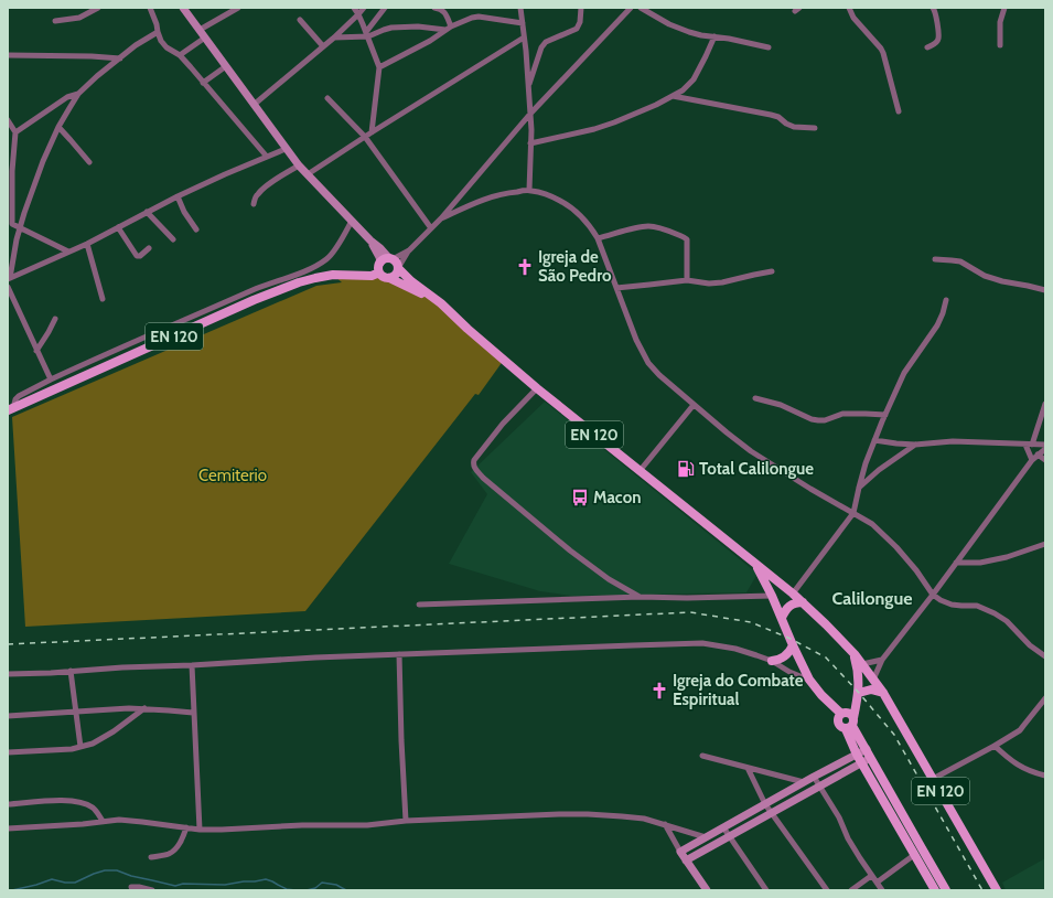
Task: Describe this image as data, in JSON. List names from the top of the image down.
{
  "streets": {
    "main road": ["EN 120"]
  },
  "districts": ["Calilongue"],
  "parks": ["Cemiterio"],
  "places": {
    "church": ["Igreja de São Pedro", "Igreja do Combate Espiritual"],
    "fuel station": ["Total Calilongue"],
    "bus stop": ["Macon"]
  }
}
